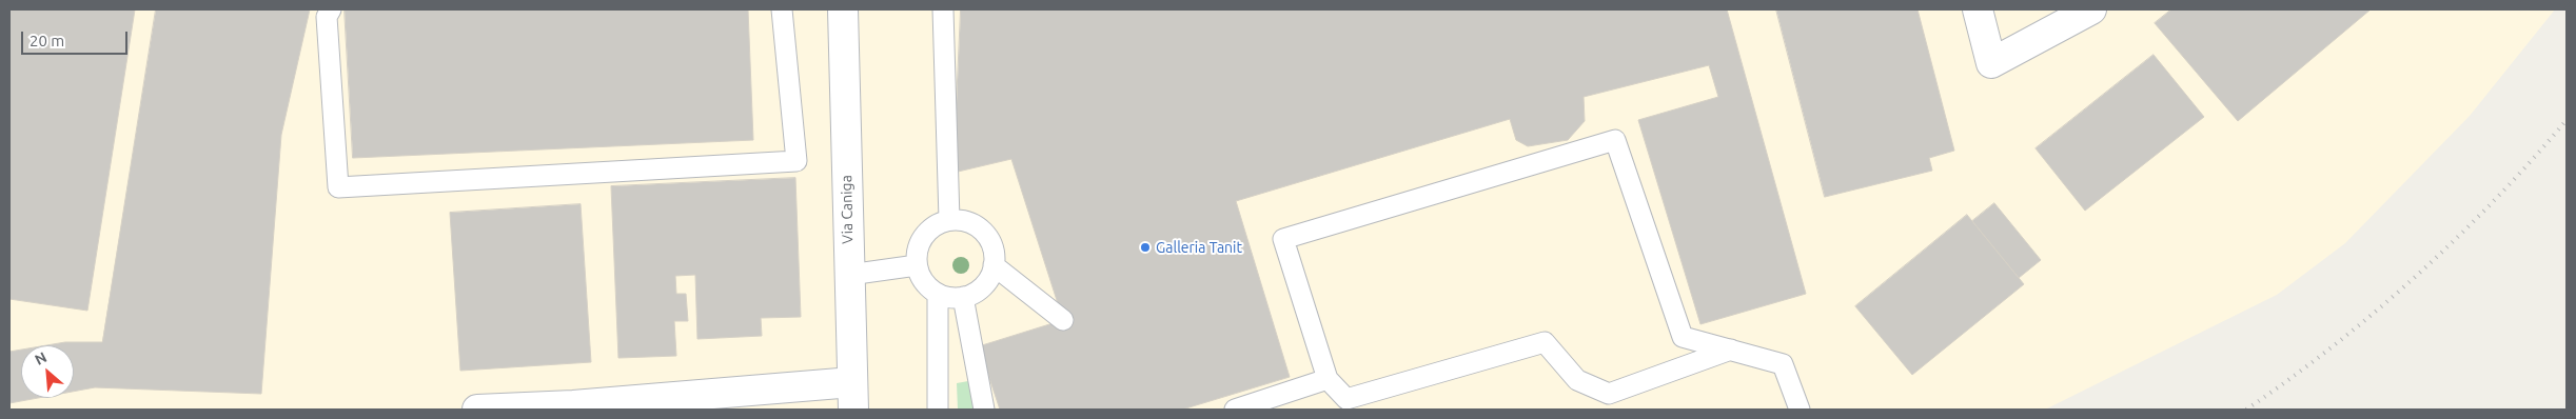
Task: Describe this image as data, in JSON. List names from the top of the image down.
{
  "streets": {
    "street": ["Via Caniga"]
  },
  "places": ["Galleria Tanit"],
  "scale_bar": "20 m",
  "north": "top left"
}
